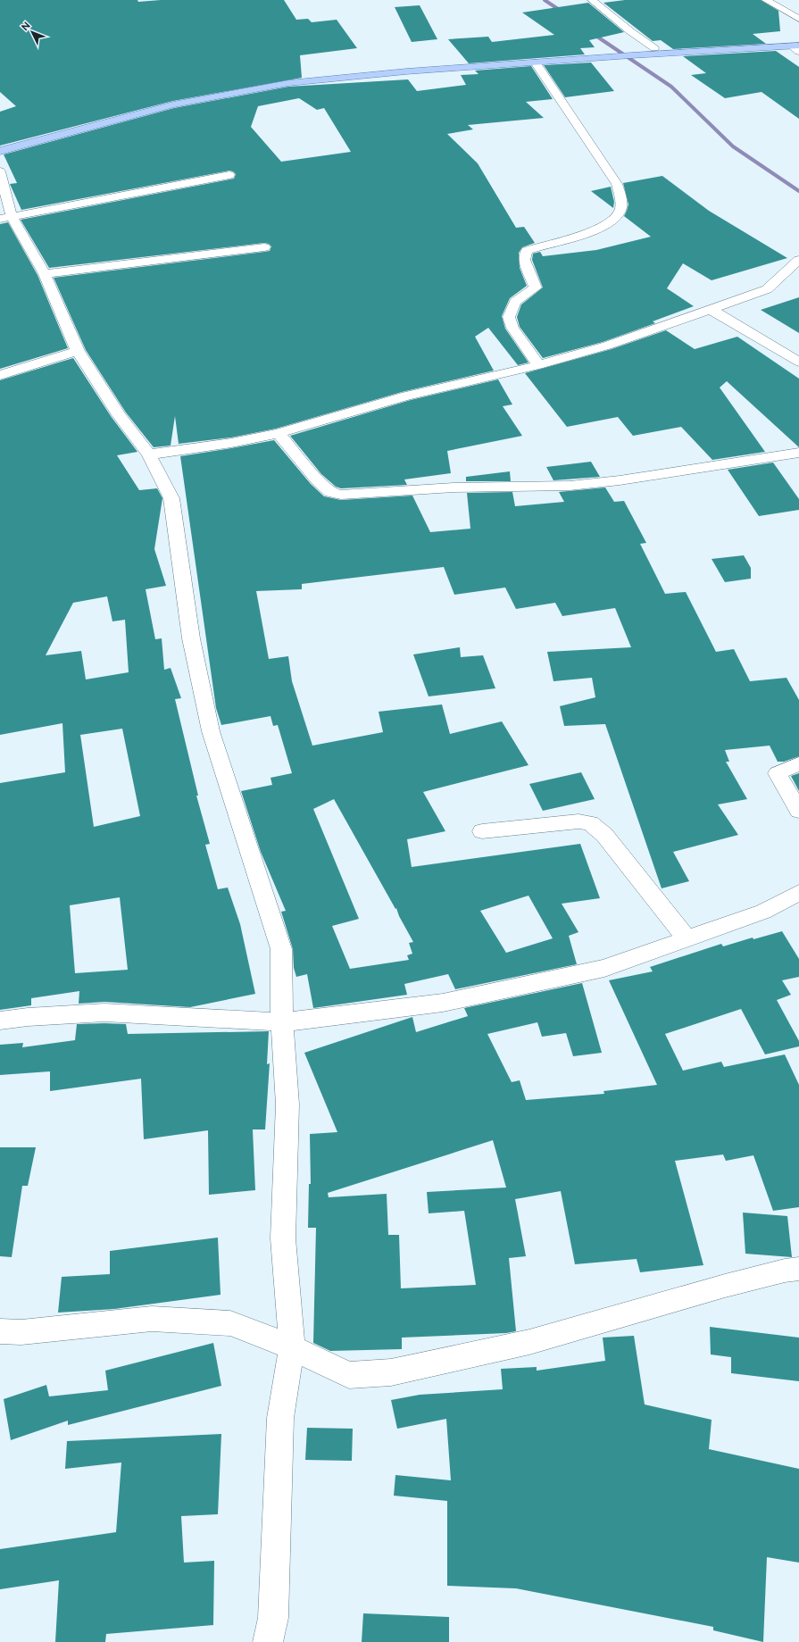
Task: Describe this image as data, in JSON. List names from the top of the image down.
{
  "north": "top left"
}
